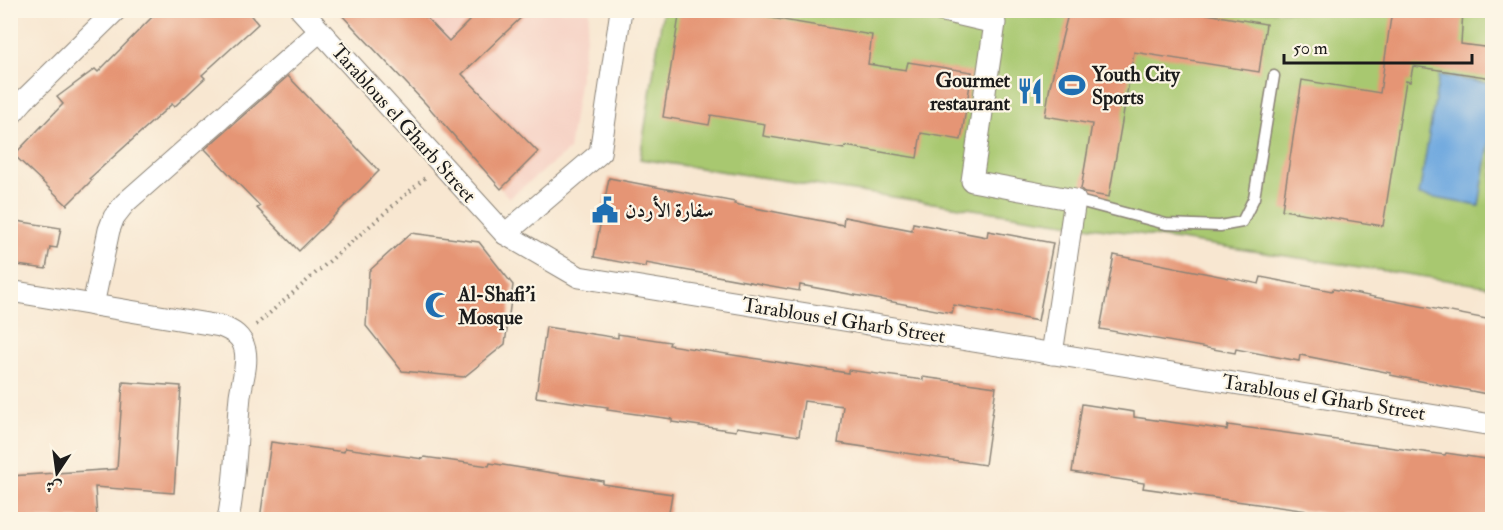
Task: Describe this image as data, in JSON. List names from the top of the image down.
{
  "streets": {
    "street": ["Tarablous el Gharb Street"]
  },
  "places": {
    "sports": ["Youth City Sports"],
    "restaurant": ["Gourmet restaurant"],
    "public building": ["سفارة الأردن"],
    "mosque": ["Al-Shafi'i Mosque"]
  },
  "scale_bar": "50 m",
  "north": "bottom"
}
